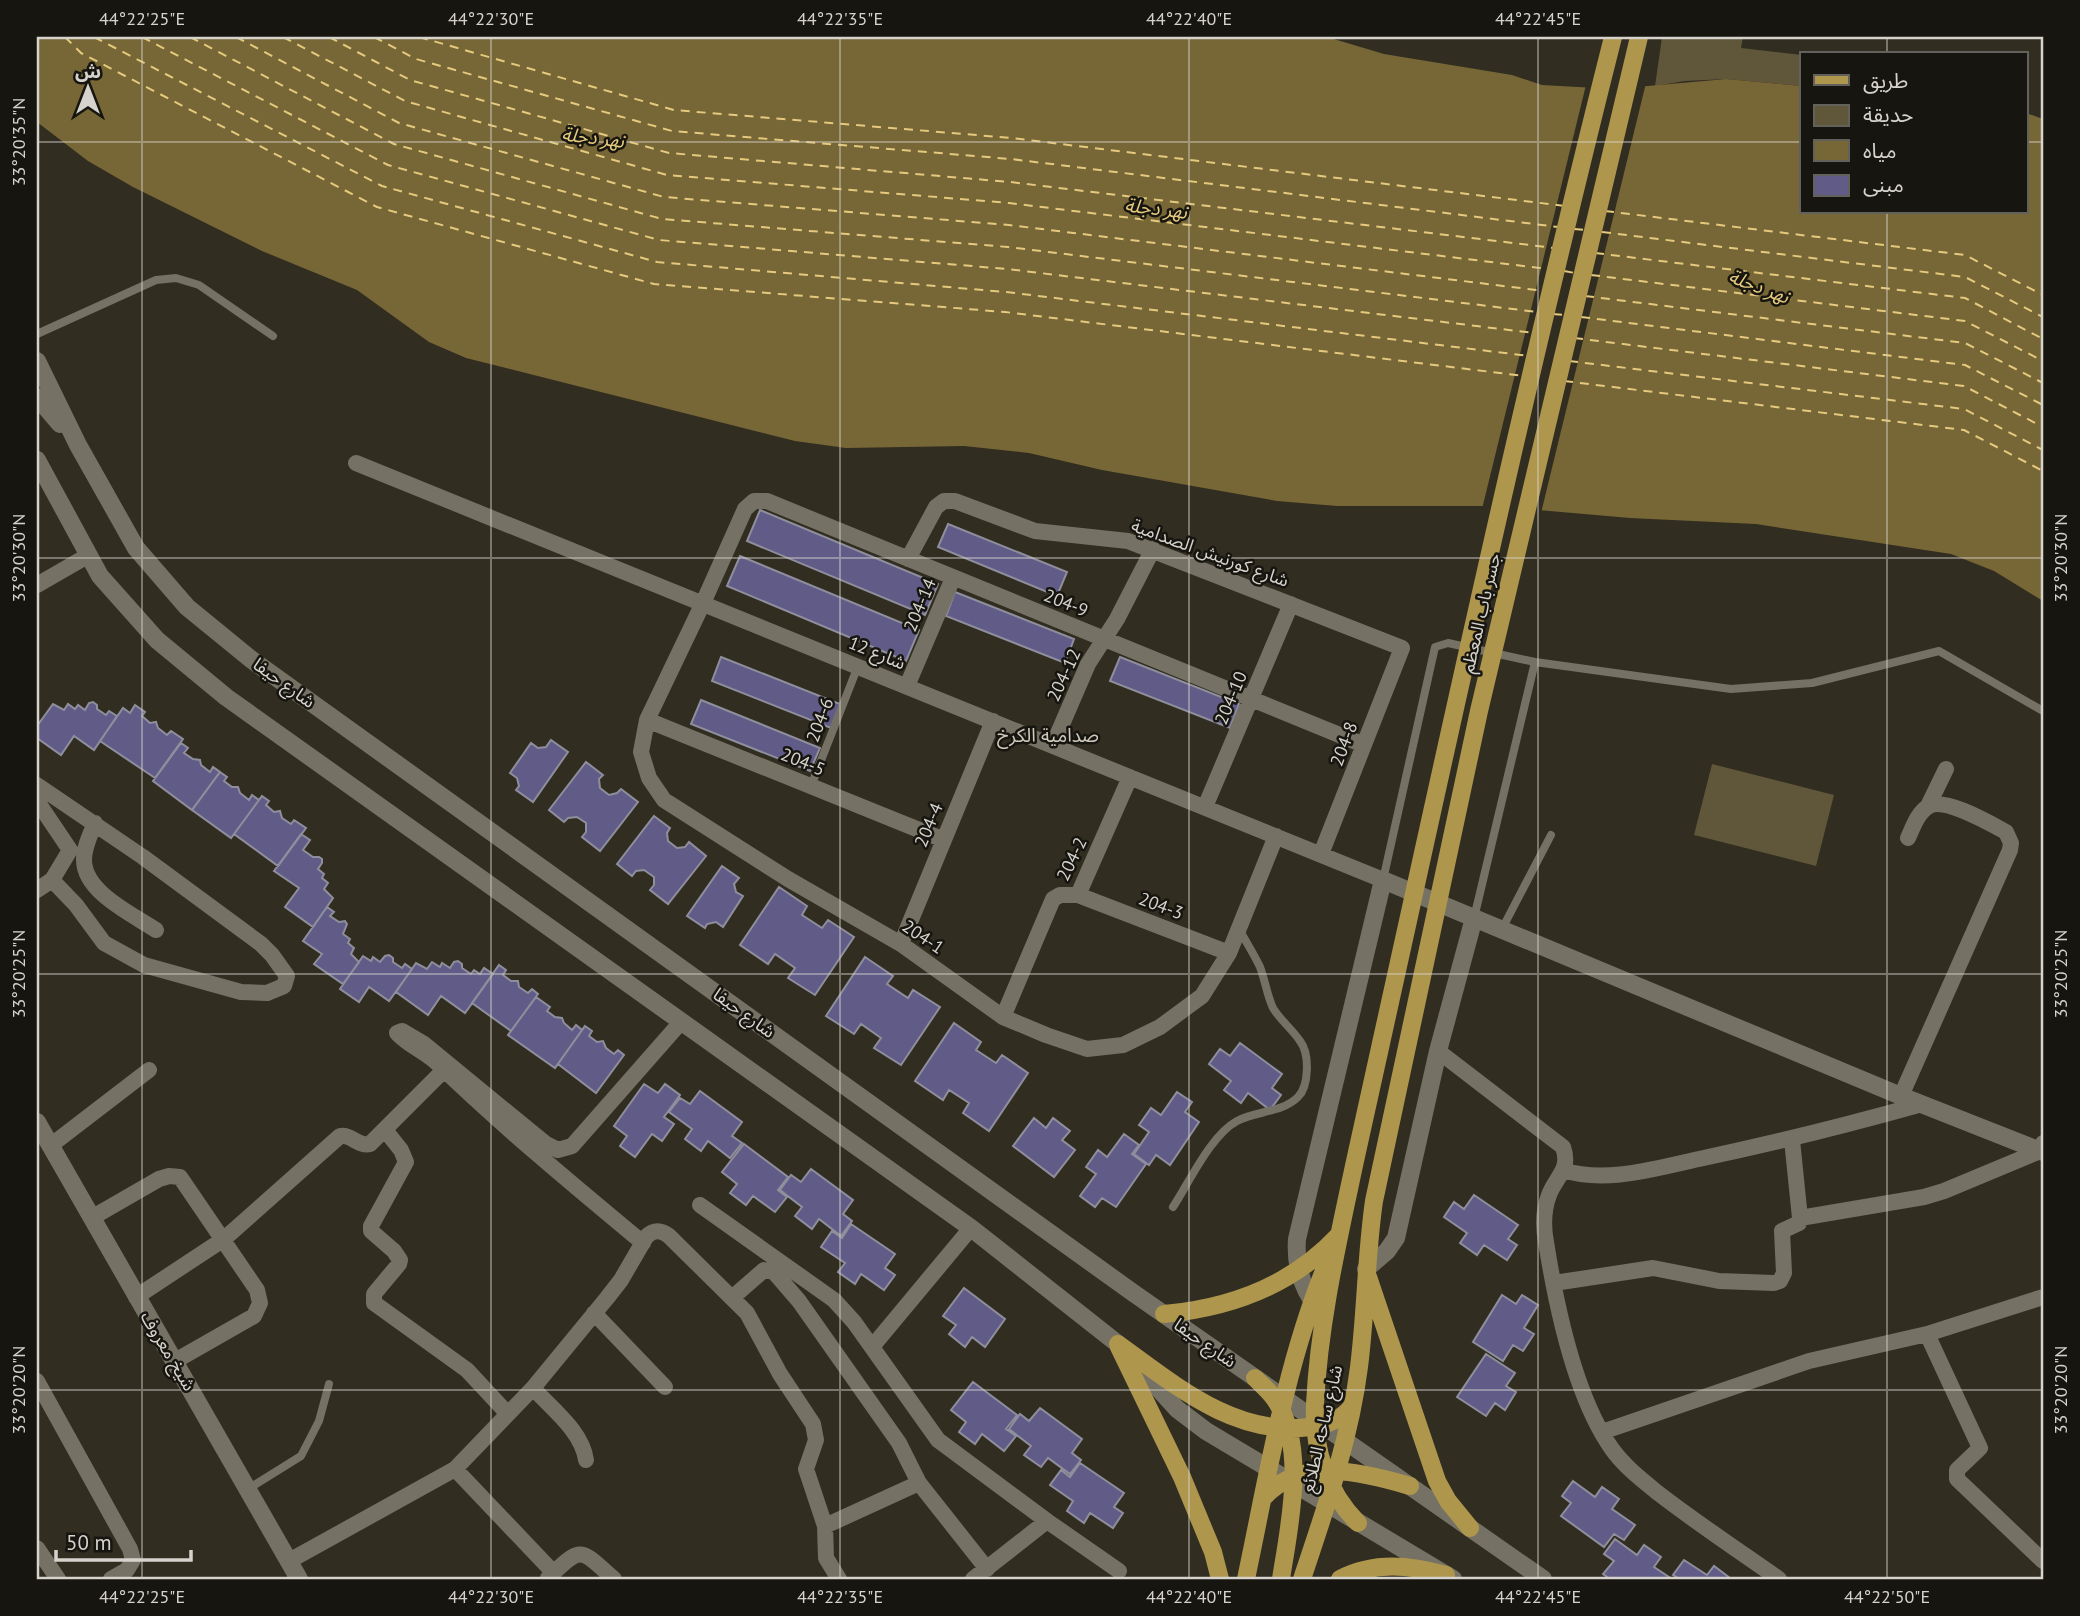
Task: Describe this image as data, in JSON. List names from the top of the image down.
{
  "streets": {
    "main road": [
      "جسر باب المعظم",
      "شارع حيفا",
      "شیخ معروف",
      "شارع ساحه الطلائع"
    ],
    "street": [
      "شارع كورنيش الصدامية",
      "204-9",
      "204-14",
      "شارع 12",
      "204-12",
      "204-10",
      "204-8",
      "204-5",
      "204-4",
      "204-2",
      "204-3",
      "204-1"
    ],
    "lane": ["204-6"]
  },
  "crossings": [
    ["شارع كورنيش الصدامية", "204-9"],
    ["شارع كورنيش الصدامية", "204-12"],
    ["شارع كورنيش الصدامية", "204-10"],
    ["شارع كورنيش الصدامية", "204-8"],
    ["204-9", "204-14"],
    ["204-9", "204-12"],
    ["204-9", "204-10"],
    ["204-9", "204-8"],
    ["204-9", "204-1"],
    ["204-14", "شارع 12"],
    ["جسر باب المعظم", "شارع ساحه الطلائع"],
    ["شارع 12", "204-12"],
    ["شارع 12", "204-10"],
    ["شارع 12", "204-6"],
    ["شارع 12", "204-8"],
    ["شارع 12", "204-4"],
    ["شارع 12", "204-2"],
    ["شارع 12", "204-1"],
    ["شارع حيفا", "شارع ساحه الطلائع"],
    ["204-6", "204-5"],
    ["204-5", "204-4"],
    ["204-5", "204-1"],
    ["204-4", "204-1"],
    ["204-2", "204-3"],
    ["204-2", "204-1"],
    ["204-3", "204-1"]
  ],
  "districts": ["صدامية الكرخ"],
  "water": ["نهر دجلة"],
  "legend": [
    "طريق",
    "حديقة",
    "مياه",
    "مبنى"
  ],
  "scale_bar": "50 m",
  "north": "top",
  "coordinates": [
    "44°22'25\"E",
    "44°22'30\"E",
    "44°22'35\"E",
    "44°22'40\"E",
    "44°22'45\"E",
    "33°20'35\"N",
    "33°20'30\"N",
    "33°20'25\"N",
    "33°20'20\"N",
    "44°22'50\"E"
  ]
}
